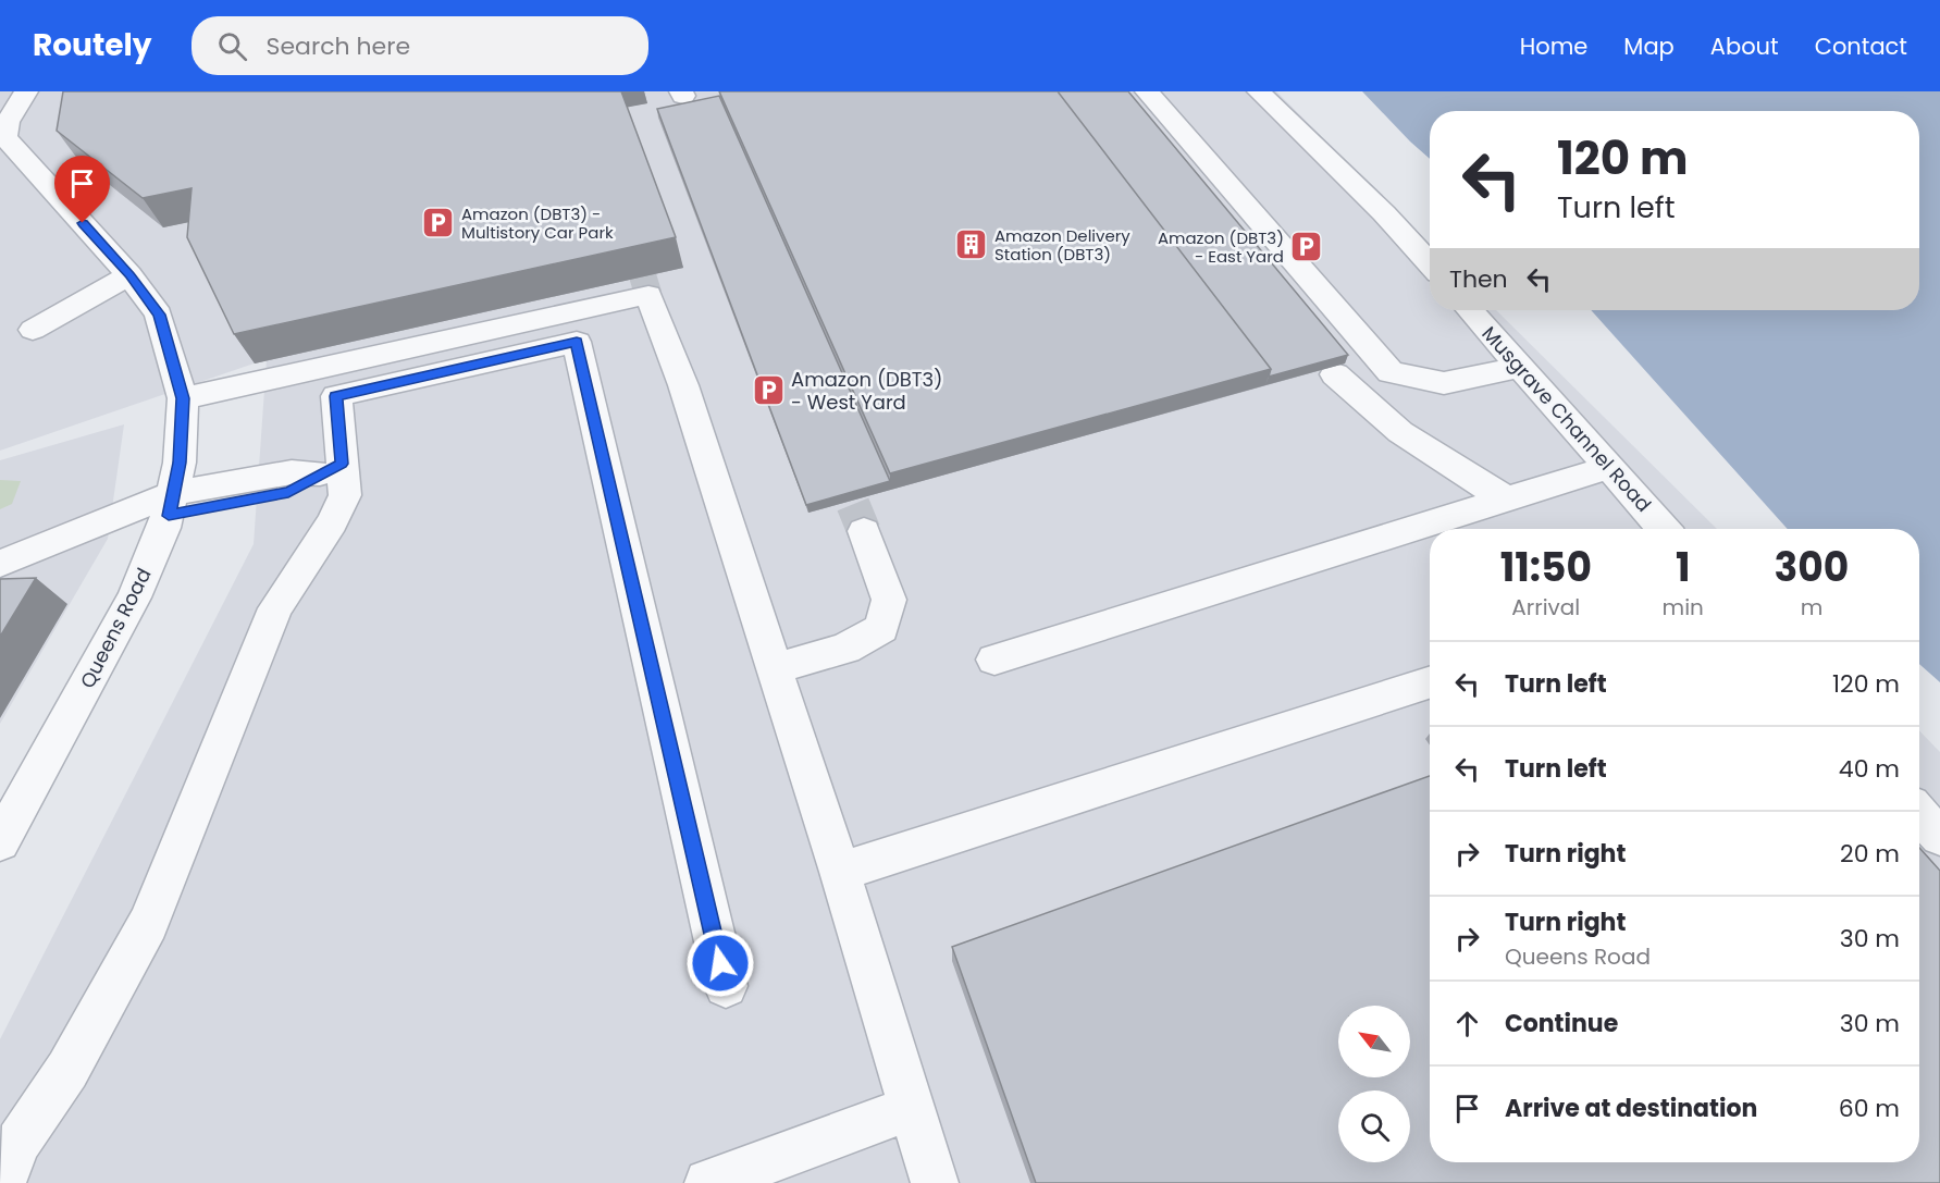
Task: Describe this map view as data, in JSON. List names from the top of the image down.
{
  "streets": {
    "street": ["Musgrave Channel Road", "Queens Road"]
  },
  "places": {
    "parking": ["Amazon (DBT3) - Multistory Car Park", "Amazon (DBT3) - East Yard", "Amazon (DBT3) - West Yard"],
    "building": ["Amazon Delivery Station (DBT3)"]
  },
  "north": "top left",
  "page": {
    "header": "Routely",
    "search": "Search here",
    "nav": [
      "Home",
      "Map",
      "About",
      "Contact"
    ],
    "turn": ["120 m", "Turn left"],
    "then": "Then",
    "eta": [
      "11:50",
      "Arrival",
      "1",
      "min",
      "300",
      "m"
    ],
    "list": [
      {
        "name": "Turn left",
        "value": "120 m"
      },
      {
        "name": "Turn left",
        "value": "40 m"
      },
      {
        "name": "Turn right",
        "value": "20 m"
      },
      {
        "name": "Turn right",
        "note": "Queens Road",
        "value": "30 m"
      },
      {
        "name": "Continue",
        "value": "30 m"
      },
      {
        "name": "Arrive at destination",
        "value": "60 m"
      }
    ]
  }
}
